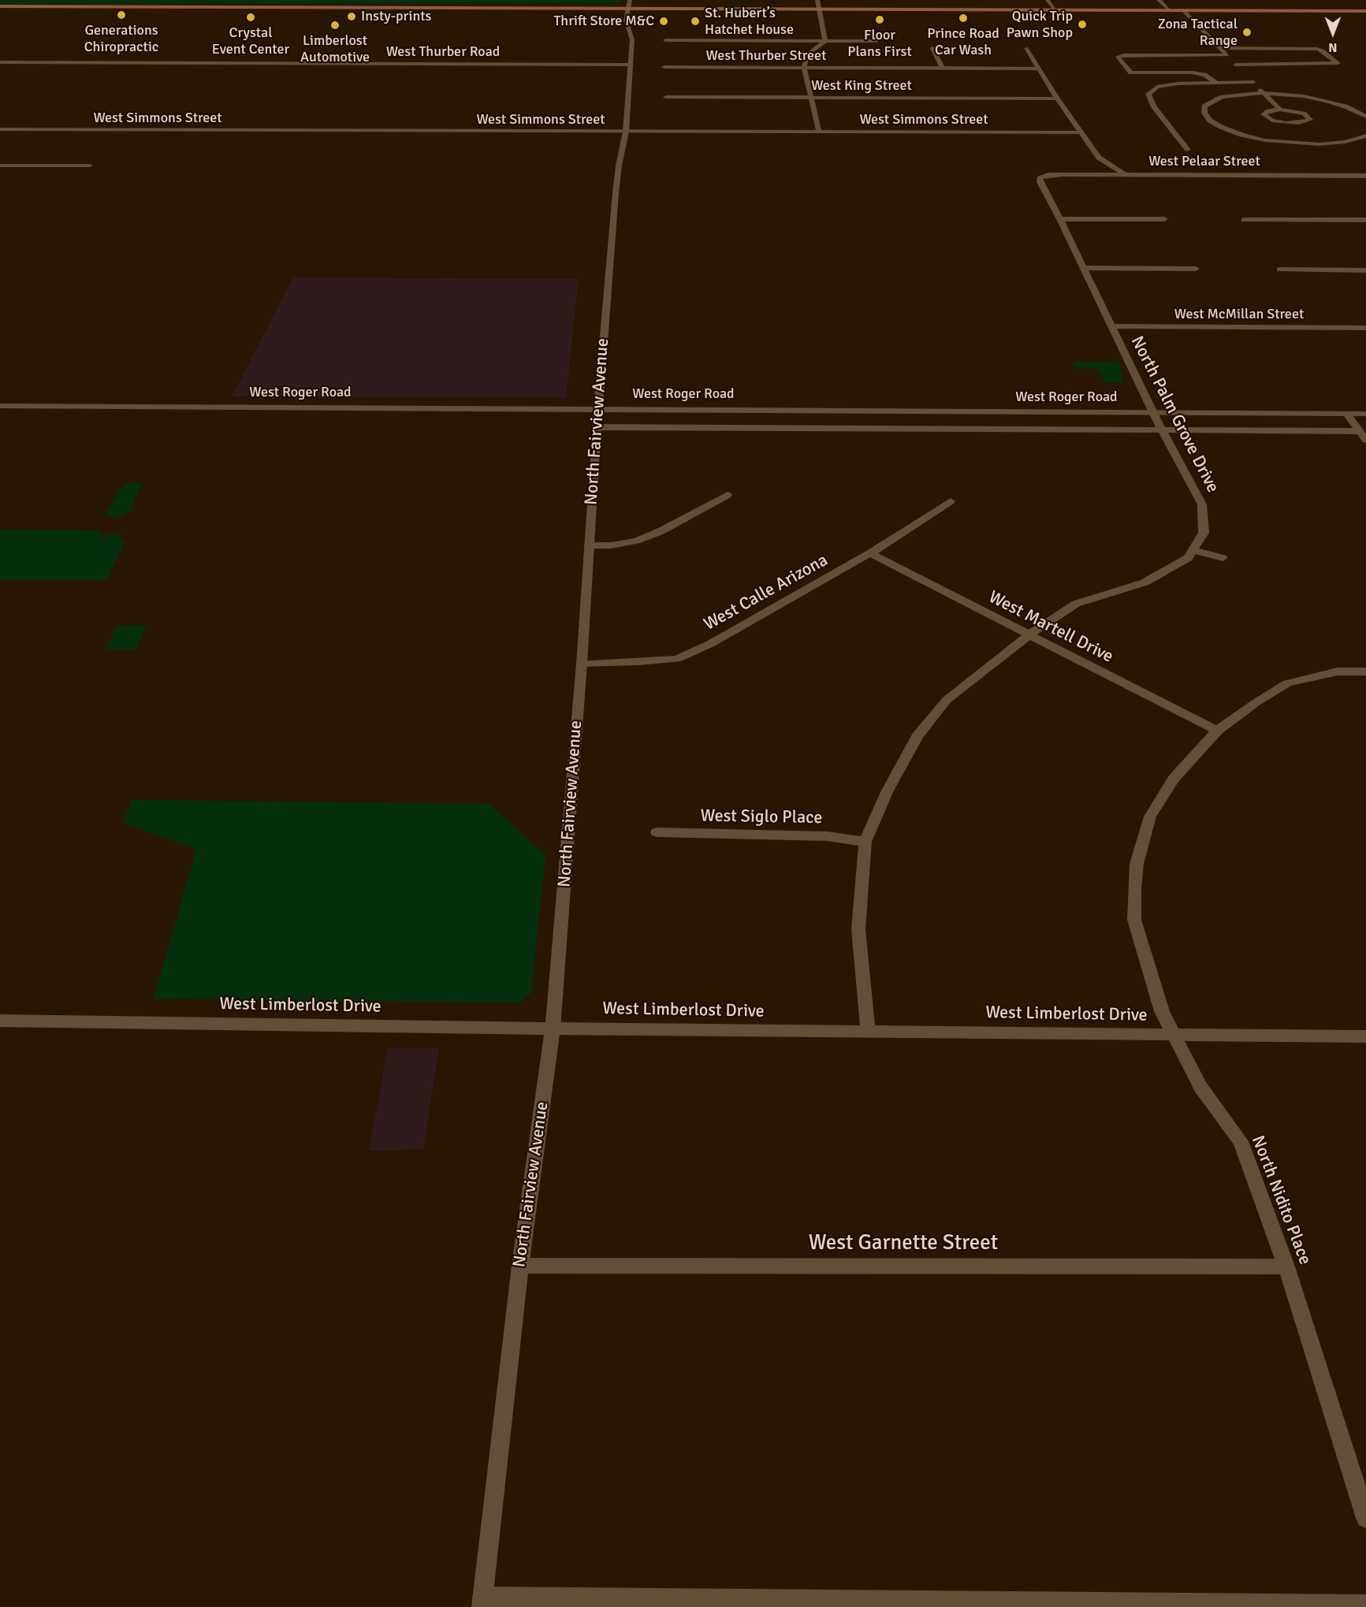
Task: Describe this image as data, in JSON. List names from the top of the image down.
{
  "streets": {
    "street": [
      "West Thurber Road",
      "West Thurber Street",
      "West King Street",
      "West Simmons Street",
      "West Pelaar Street",
      "West McMillan Street",
      "West Roger Road",
      "North Palm Grove Drive",
      "North Fairview Avenue",
      "West Calle Arizona",
      "West Martell Drive",
      "West Siglo Place",
      "West Limberlost Drive",
      "North Nidito Place",
      "West Garnette Street"
    ]
  },
  "crossings": [
    ["West Thurber Road", "North Fairview Avenue"],
    ["West Simmons Street", "North Fairview Avenue"],
    ["West Pelaar Street", "North Palm Grove Drive"],
    ["West McMillan Street", "North Palm Grove Drive"],
    ["West Roger Road", "North Palm Grove Drive"],
    ["West Roger Road", "North Fairview Avenue"],
    ["North Palm Grove Drive", "West Martell Drive"],
    ["North Palm Grove Drive", "West Siglo Place"],
    ["North Palm Grove Drive", "West Limberlost Drive"],
    ["North Fairview Avenue", "West Calle Arizona"],
    ["North Fairview Avenue", "West Limberlost Drive"],
    ["North Fairview Avenue", "West Garnette Street"],
    ["West Calle Arizona", "West Martell Drive"],
    ["West Martell Drive", "North Nidito Place"],
    ["West Limberlost Drive", "North Nidito Place"],
    ["North Nidito Place", "West Garnette Street"]
  ],
  "places": [
    "Generations Chiropractic",
    "Insty-prints",
    "Crystal Event Center",
    "Prince Road Car Wash",
    "Floor Plans First",
    "Thrift Store M&C",
    "St. Hubert’s Hatchet House",
    "Quick Trip Pawn Shop",
    "Limberlost Automotive",
    "Zona Tactical Range"
  ],
  "north": "bottom"
}
